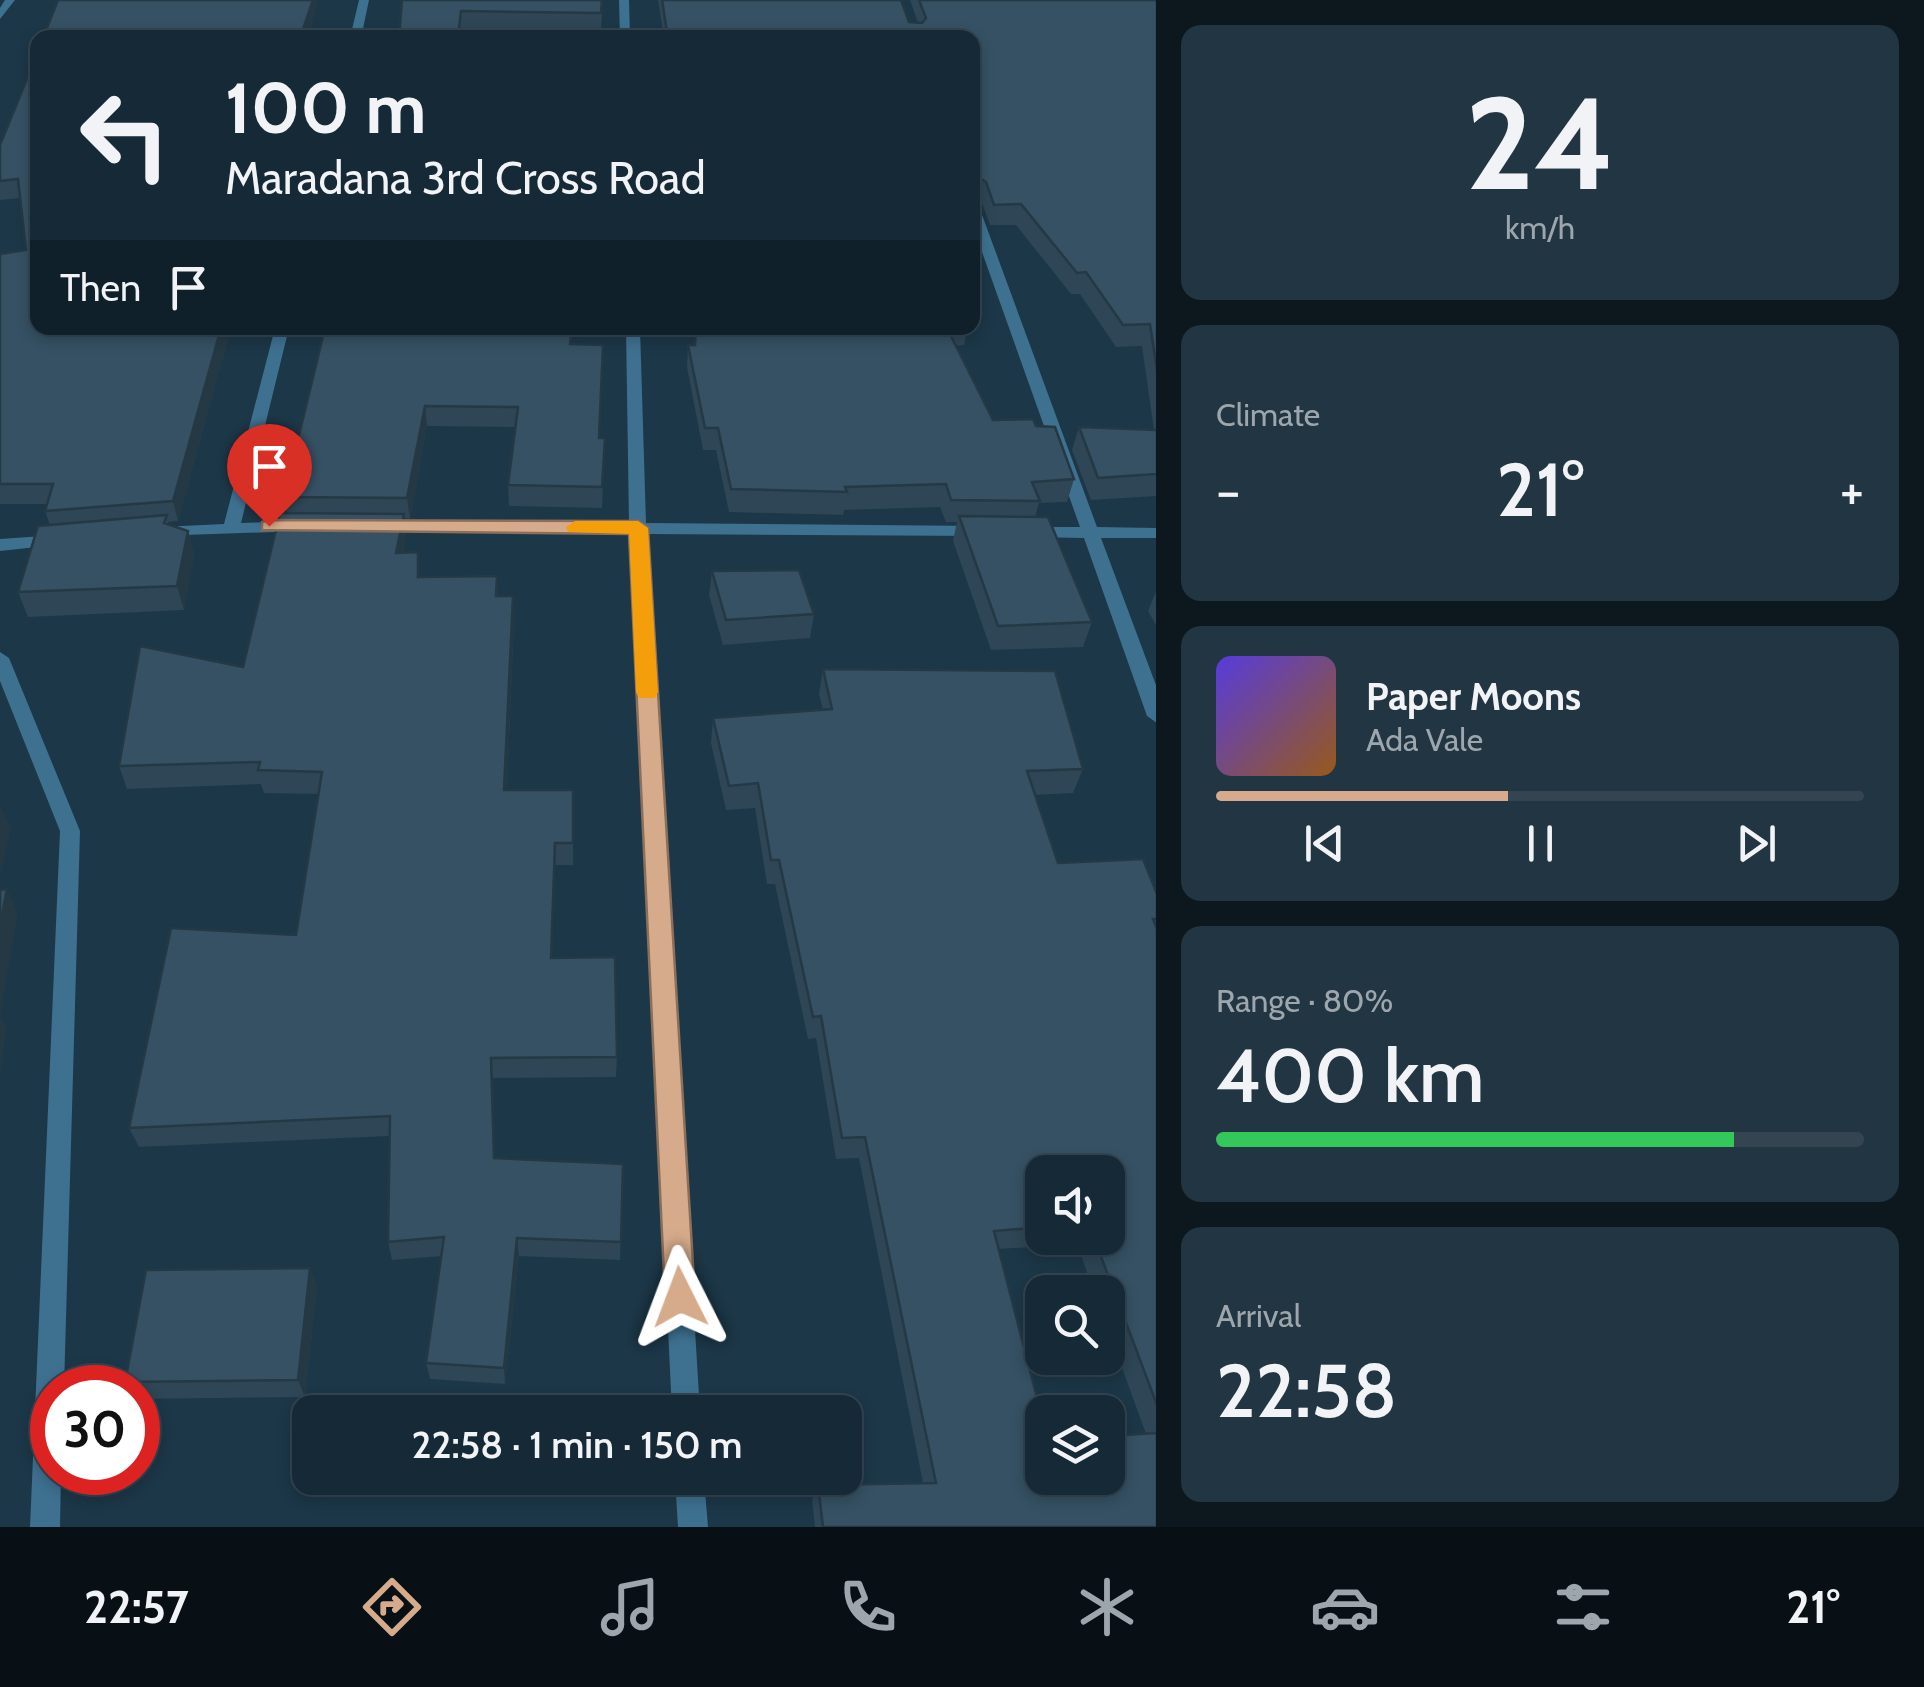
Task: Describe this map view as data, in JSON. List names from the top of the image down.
{
  "page": {
    "tile": [
      ["24", "km/h"],
      "Climate",
      ["Range · 80%", "400 km"],
      ["Arrival", "22:58"]
    ],
    "turn": ["100 m", "Maradana 3rd Cross Road"],
    "then": "Then",
    "heat": ["−", "21°", "+"],
    "song": ["Paper Moons", "Ada Vale"],
    "limit": "30",
    "trip": "22:58 · 1 min · 150 m",
    "tabs": ["22:57", "21°"]
  }
}
